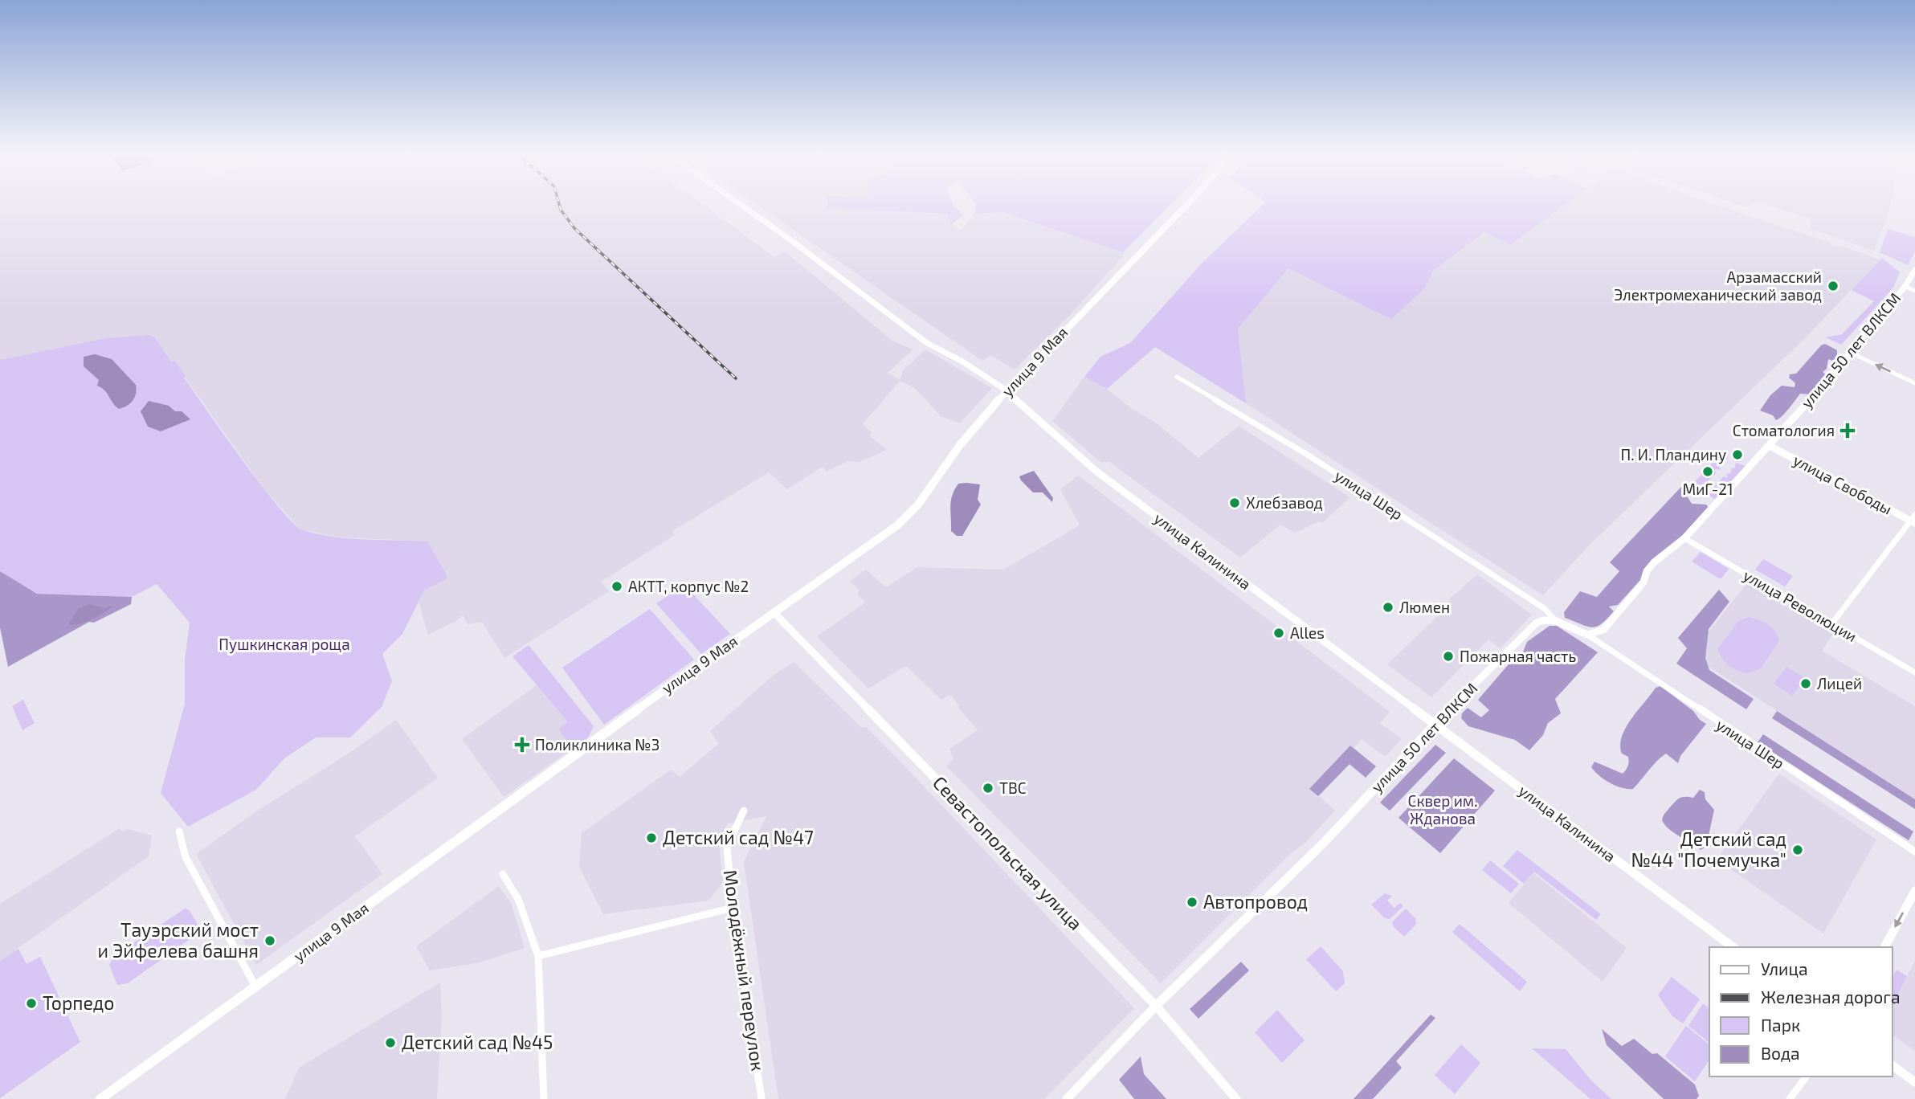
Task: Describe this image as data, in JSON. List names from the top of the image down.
{
  "streets": {
    "main road": ["улица 9 Мая"],
    "street": [
      "улица 50 лет ВЛКСМ",
      "улица Свободы",
      "улица Шер",
      "улица Калинина",
      "улица Революции",
      "Севастопольская улица",
      "Молодёжный переулок"
    ]
  },
  "crossings": [
    ["улица 50 лет ВЛКСМ", "улица Свободы"],
    ["улица 50 лет ВЛКСМ", "улица Шер"],
    ["улица 50 лет ВЛКСМ", "улица Калинина"],
    ["улица 50 лет ВЛКСМ", "улица Революции"],
    ["улица 50 лет ВЛКСМ", "Севастопольская улица"],
    ["улица 9 Мая", "улица Калинина"],
    ["улица 9 Мая", "Севастопольская улица"]
  ],
  "parks": ["Пушкинская роща", "Сквер им. Жданова"],
  "places": {
    "other": [
      "Арзамасский Электромеханический завод",
      "П. И. Пландину",
      "МиГ-21",
      "Хлебзавод",
      "АКТТ, корпус №2",
      "Люмен",
      "Alles",
      "Пожарная часть",
      "Лицей",
      "ТВС",
      "Детский сад №47",
      "Детский сад №44 \"Почемучка\"",
      "Автопровод",
      "Тауэрский мост и Эйфелева башня",
      "Торпедо",
      "Детский сад №45"
    ],
    "health": ["Стоматология", "Поликлиника №3"]
  },
  "legend": [
    "Улица",
    "Железная дорога",
    "Парк",
    "Вода"
  ]
}
